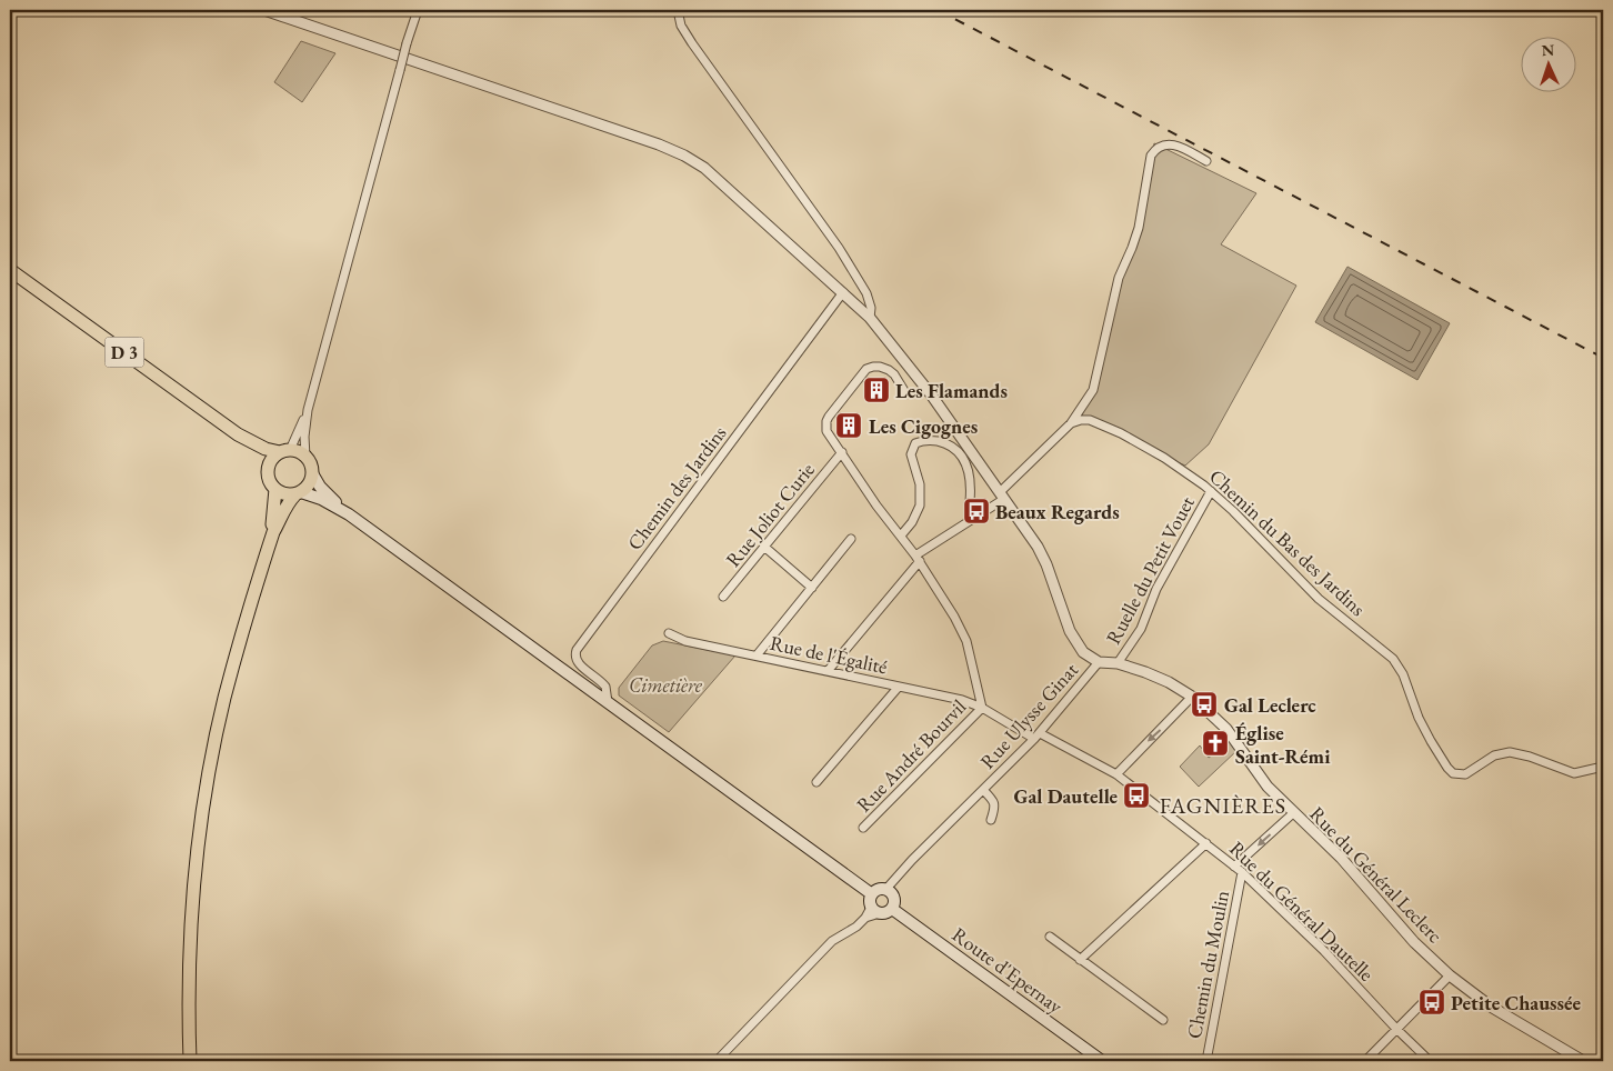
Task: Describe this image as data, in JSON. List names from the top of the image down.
{
  "streets": {
    "main road": ["D 3", "Route d'Epernay"],
    "street": [
      "Chemin des Jardins",
      "Rue Joliot Curie",
      "Chemin du Bas des Jardins",
      "Ruelle du Petit Vouet",
      "Rue de l'Égalité",
      "Rue Ulysse Ginat",
      "Rue André Bourvil",
      "Rue du Général Leclerc",
      "Rue du Général Dautelle",
      "Chemin du Moulin"
    ]
  },
  "crossings": [
    ["Chemin du Bas des Jardins", "Ruelle du Petit Vouet"],
    ["Ruelle du Petit Vouet", "Rue du Général Leclerc"],
    ["Rue de l'Égalité", "Rue André Bourvil"],
    ["Rue de l'Égalité", "Rue du Général Dautelle"],
    ["Rue Ulysse Ginat", "Rue du Général Leclerc"],
    ["Rue Ulysse Ginat", "Rue du Général Dautelle"],
    ["Rue André Bourvil", "Rue du Général Dautelle"],
    ["Rue du Général Dautelle", "Chemin du Moulin"]
  ],
  "districts": ["FAGNIÈRES"],
  "parks": ["Cimetière"],
  "places": {
    "building": ["Les Flamands", "Les Cigognes"],
    "bus stop": [
      "Beaux Regards",
      "Gal Leclerc",
      "Gal Dautelle",
      "Petite Chaussée"
    ],
    "church": ["Église Saint-Rémi"]
  },
  "north": "top"
}
